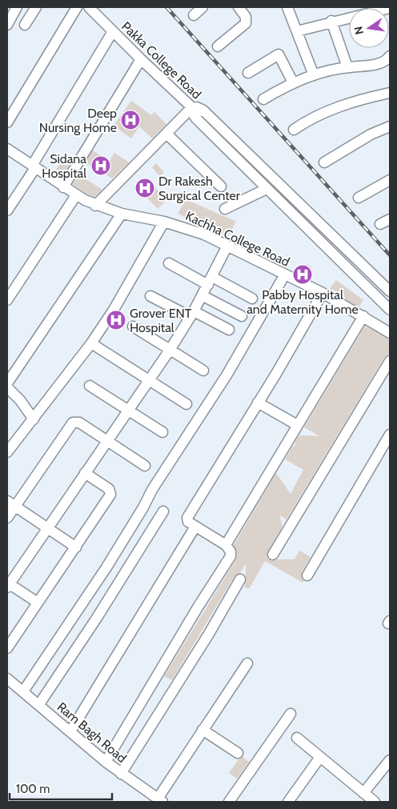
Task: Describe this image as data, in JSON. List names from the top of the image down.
{
  "streets": {
    "street": ["Pakka College Road", "Kachha College Road", "Ram Bagh Road"]
  },
  "places": {
    "hospital": [
      "Deep Nursing Home",
      "Sidana Hospital",
      "Dr Rakesh Surgical Center",
      "Pabby Hospital and Maternity Home",
      "Grover ENT Hospital"
    ]
  },
  "scale_bar": "100 m",
  "north": "left"
}
